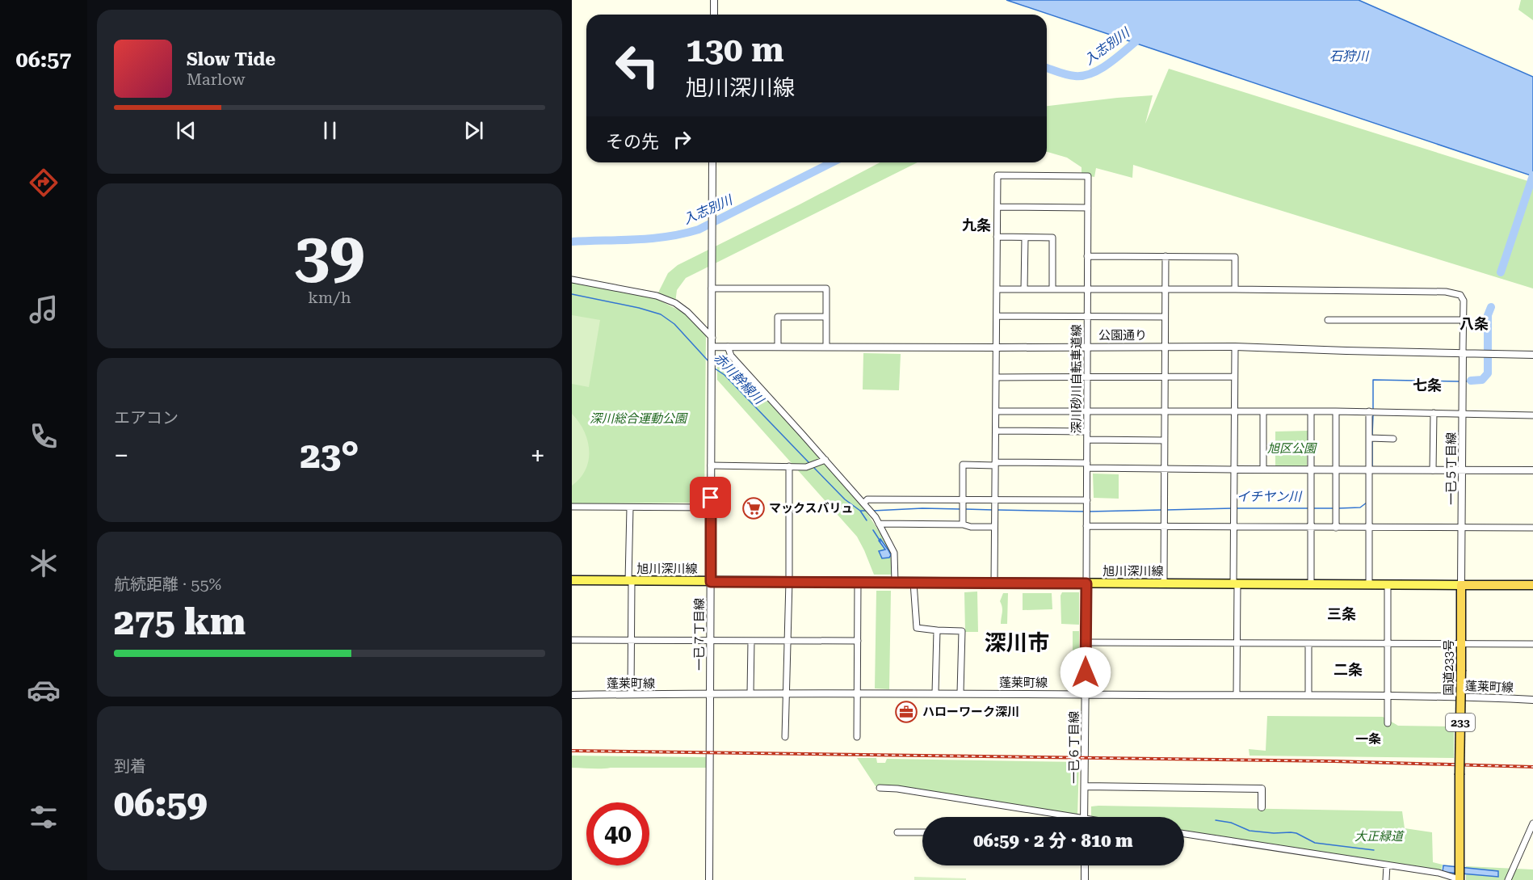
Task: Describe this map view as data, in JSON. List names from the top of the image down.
{
  "streets": {
    "highway": ["国道233号", "233"],
    "main road": ["旭川深川線"],
    "street": [
      "公園通り",
      "深川砂川自転車道線",
      "一已５丁目線",
      "一已７丁目線",
      "蓬莱町線",
      "一已６丁目線"
    ]
  },
  "crossings": [
    ["公園通り", "深川砂川自転車道線"],
    ["公園通り", "一已５丁目線"],
    ["公園通り", "一已７丁目線"],
    ["深川砂川自転車道線", "旭川深川線"],
    ["深川砂川自転車道線", "一已６丁目線"],
    ["一已５丁目線", "旭川深川線"],
    ["一已５丁目線", "国道233号"],
    ["旭川深川線", "一已７丁目線"],
    ["旭川深川線", "国道233号"],
    ["旭川深川線", "一已６丁目線"],
    ["一已７丁目線", "蓬莱町線"],
    ["蓬莱町線", "一已６丁目線"]
  ],
  "districts": [
    "九条",
    "八条",
    "七条",
    "三条",
    "深川市",
    "二条",
    "一条"
  ],
  "water": [
    "入志別川",
    "石狩川",
    "赤川幹線川",
    "イチヤン川"
  ],
  "parks": ["深川総合運動公園", "旭区公園", "大正緑道"],
  "places": {
    "supermarket": ["マックスバリュ"],
    "office": ["ハローワーク深川"]
  },
  "page": {
    "tabs": "06:57",
    "turn": ["130 m", "旭川深川線"],
    "song": ["Slow Tide", "Marlow"],
    "then": "その先",
    "tile": [
      ["39", "km/h"],
      "エアコン",
      ["航続距離 · 55%", "275 km"],
      ["到着", "06:59"]
    ],
    "heat": ["−", "23°", "+"],
    "limit": "40",
    "trip": "06:59 · 2 分 · 810 m"
  }
}
